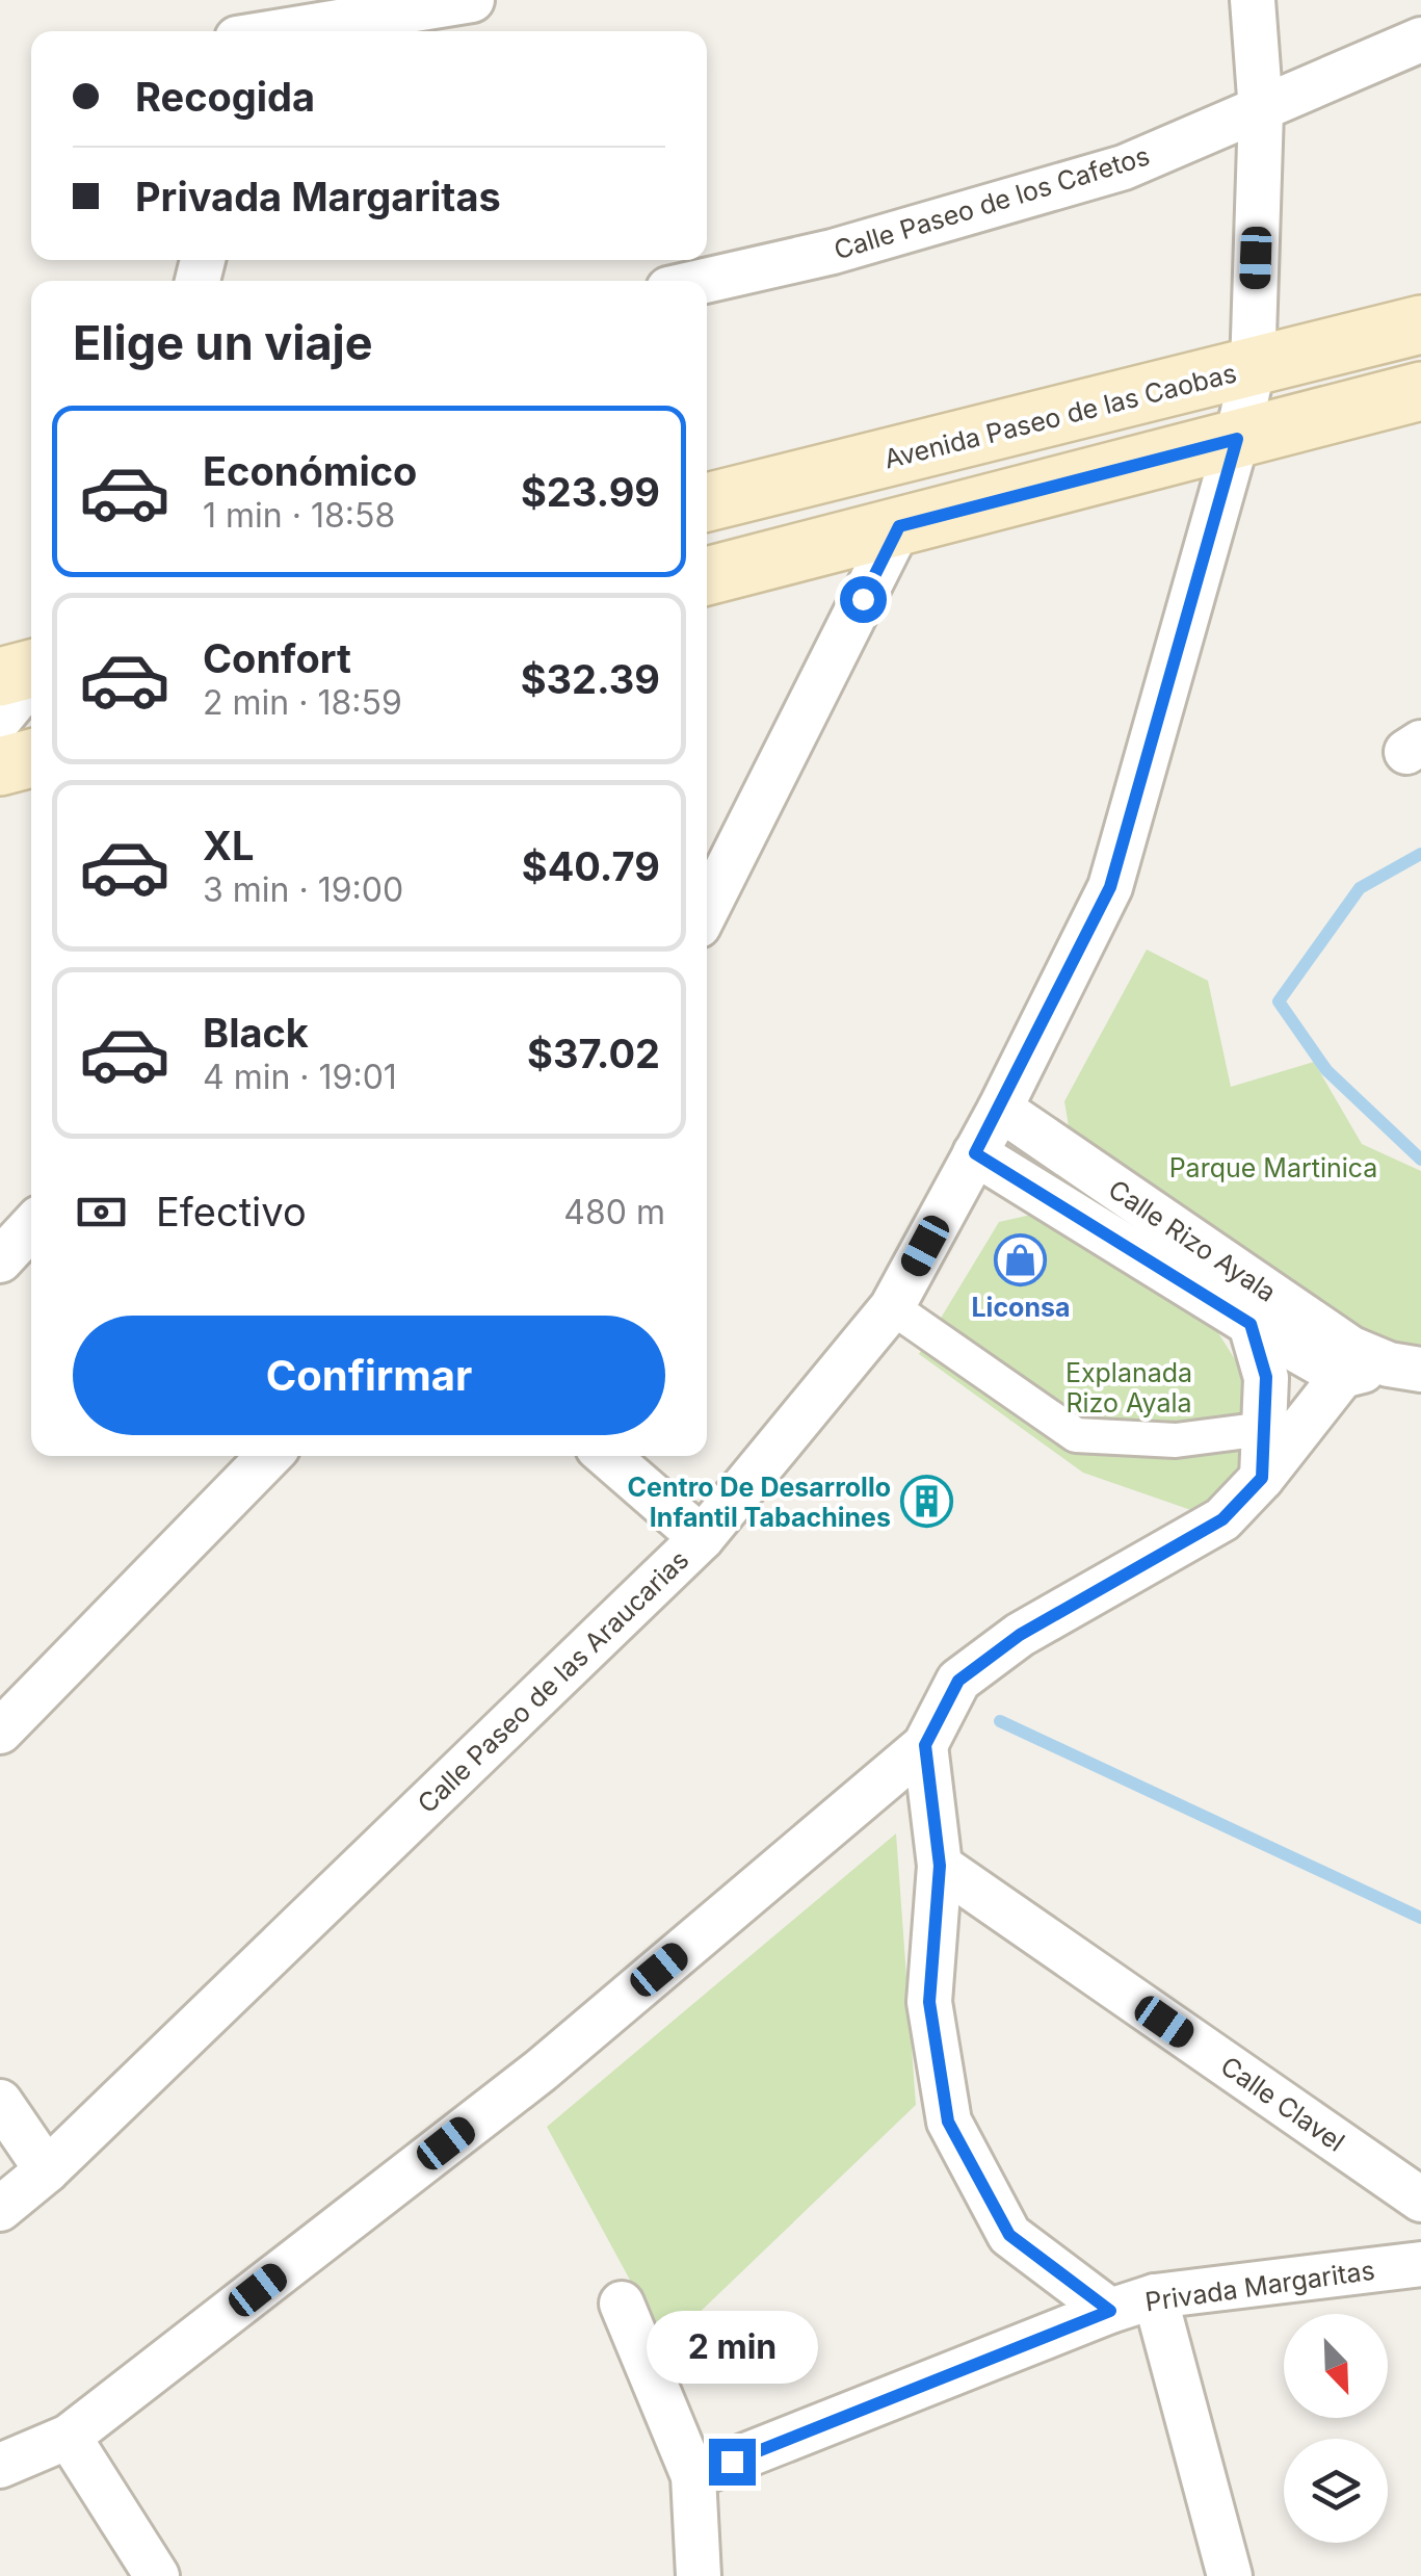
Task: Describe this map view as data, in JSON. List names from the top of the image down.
{
  "streets": {
    "main road": ["Avenida Paseo de las Caobas"],
    "street": [
      "Calle Paseo de los Cafetos",
      "Calle Rizo Ayala",
      "Calle Paseo de las Araucarias",
      "Calle Clavel",
      "Privada Margaritas"
    ]
  },
  "crossings": [
    ["Calle Paseo de los Cafetos", "Calle Paseo de las Araucarias"],
    ["Avenida Paseo de las Caobas", "Calle Paseo de las Araucarias"],
    ["Calle Rizo Ayala", "Calle Paseo de las Araucarias"]
  ],
  "parks": ["Parque Martinica", "Explanada Rizo Ayala"],
  "places": {
    "shop": ["Liconsa"],
    "building": ["Centro De Desarrollo Infantil Tabachines"]
  },
  "north": "bottom right",
  "page": {
    "banner": ["Recogida", "Privada Margaritas"],
    "heading": "Elige un viaje",
    "list": [
      {
        "name": "Económico",
        "note": "1 min · 18:58",
        "value": "$23.99"
      },
      {
        "name": "Confort",
        "note": "2 min · 18:59",
        "value": "$32.39"
      },
      {
        "name": "XL",
        "note": "3 min · 19:00",
        "value": "$40.79"
      },
      {
        "name": "Black",
        "note": "4 min · 19:01",
        "value": "$37.02"
      }
    ],
    "pay": ["Efectivo", "480 m"],
    "buttons": "Confirmar",
    "bubble": "2 min"
  }
}
